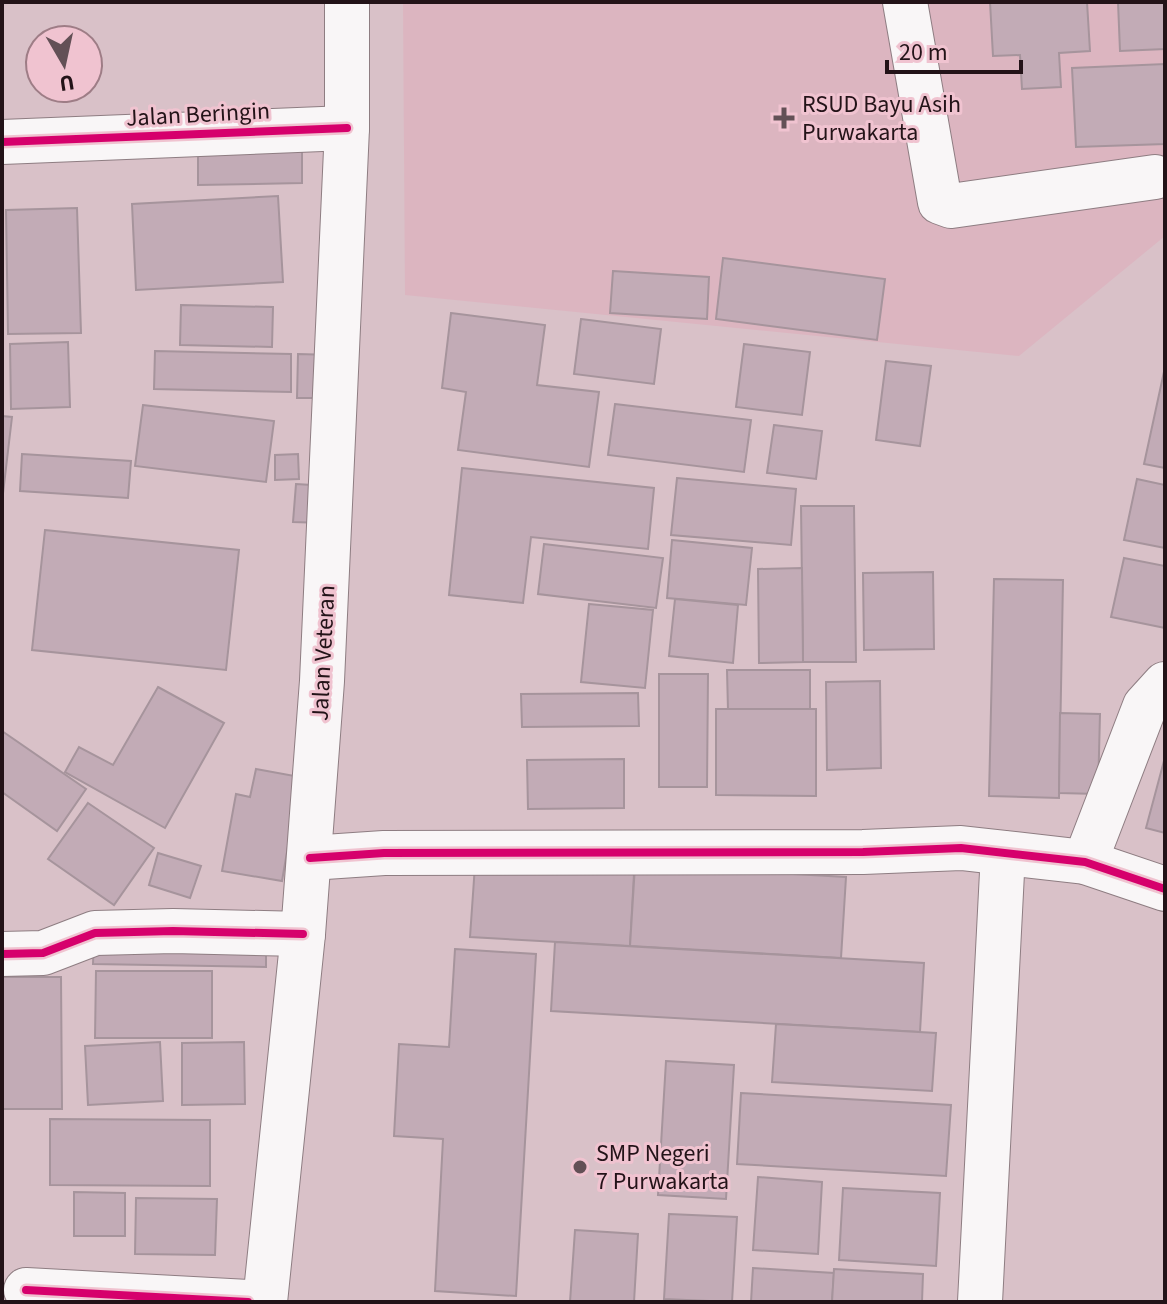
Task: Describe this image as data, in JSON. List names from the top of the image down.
{
  "streets": {
    "main road": ["Jalan Beringin", "Jalan Veteran"]
  },
  "crossings": [
    ["Jalan Beringin", "Jalan Veteran"]
  ],
  "places": {
    "health": ["RSUD Bayu Asih Purwakarta"],
    "other": ["SMP Negeri 7 Purwakarta"]
  },
  "scale_bar": "20 m",
  "north": "bottom"
}
